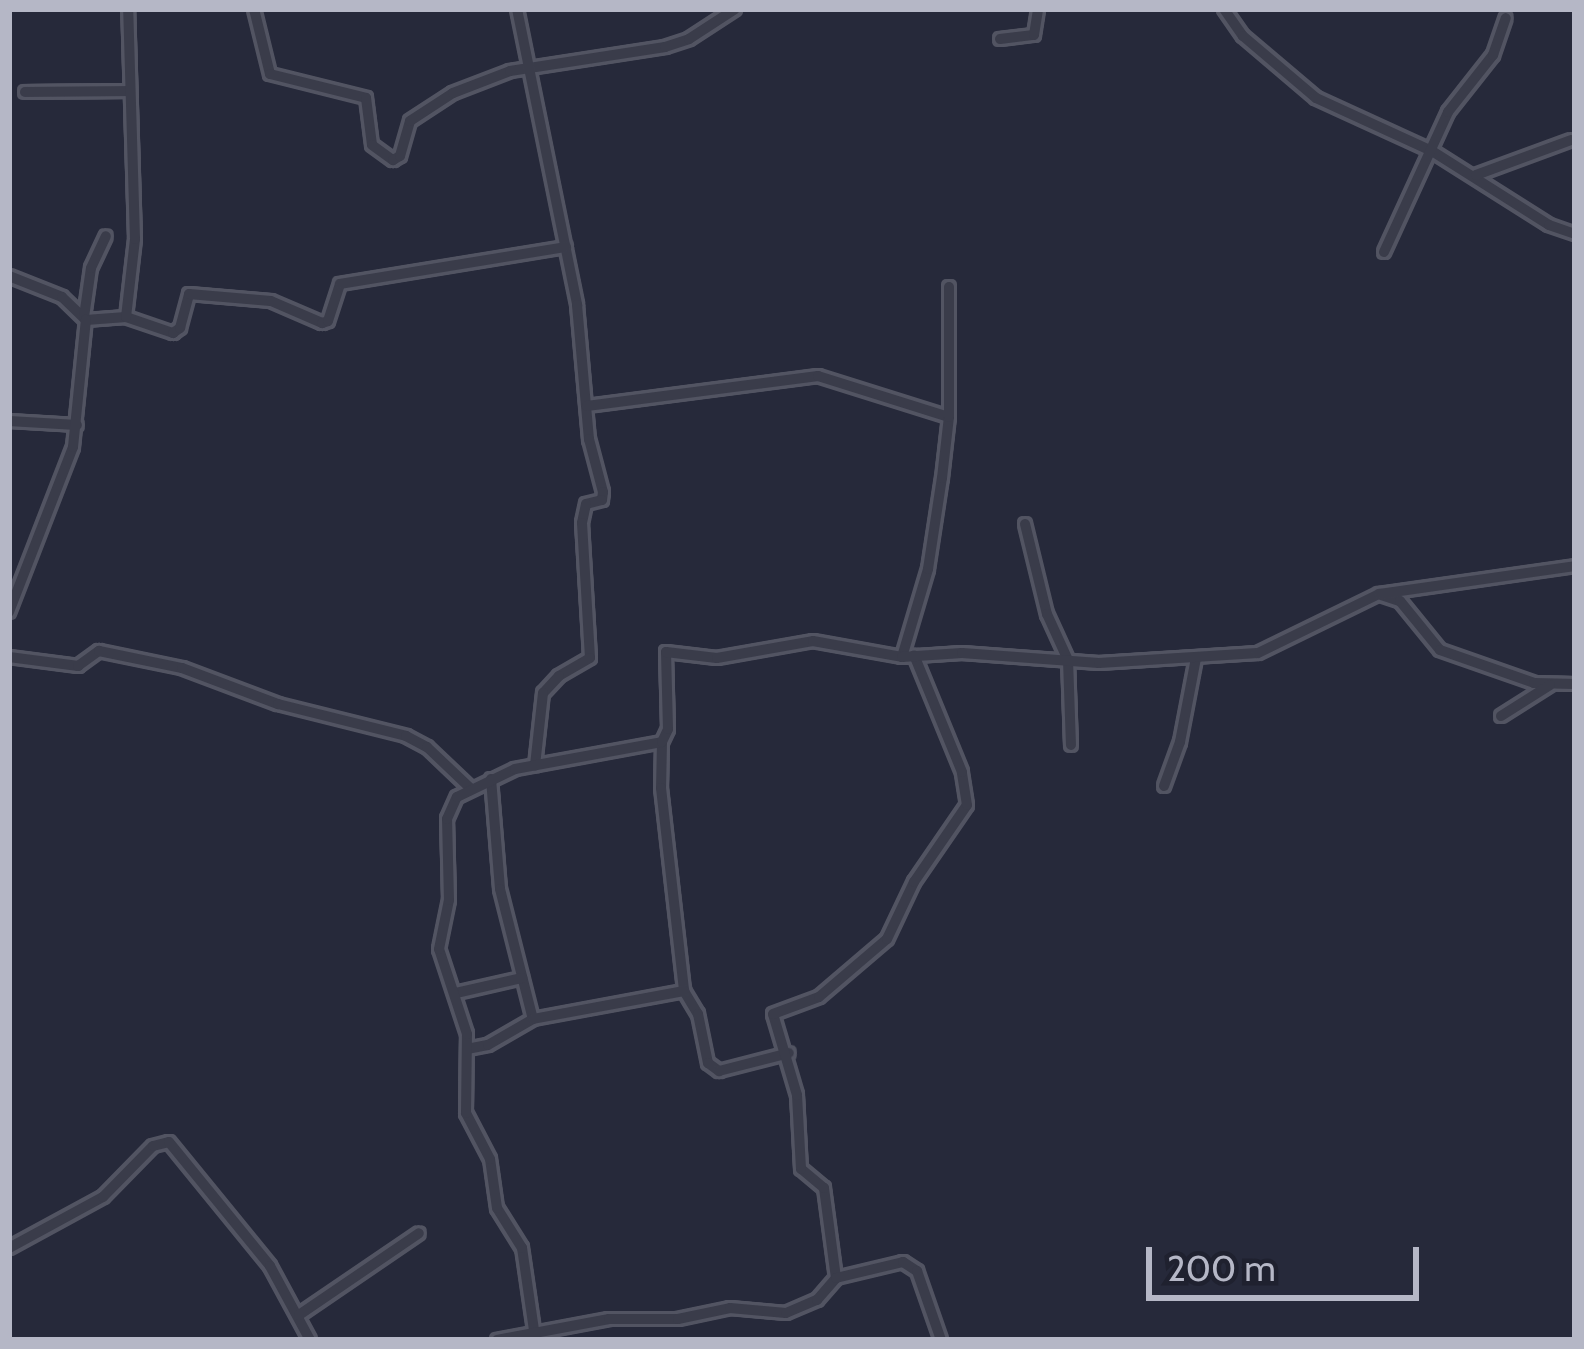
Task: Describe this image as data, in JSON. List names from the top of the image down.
{
  "scale_bar": "200 m"
}
